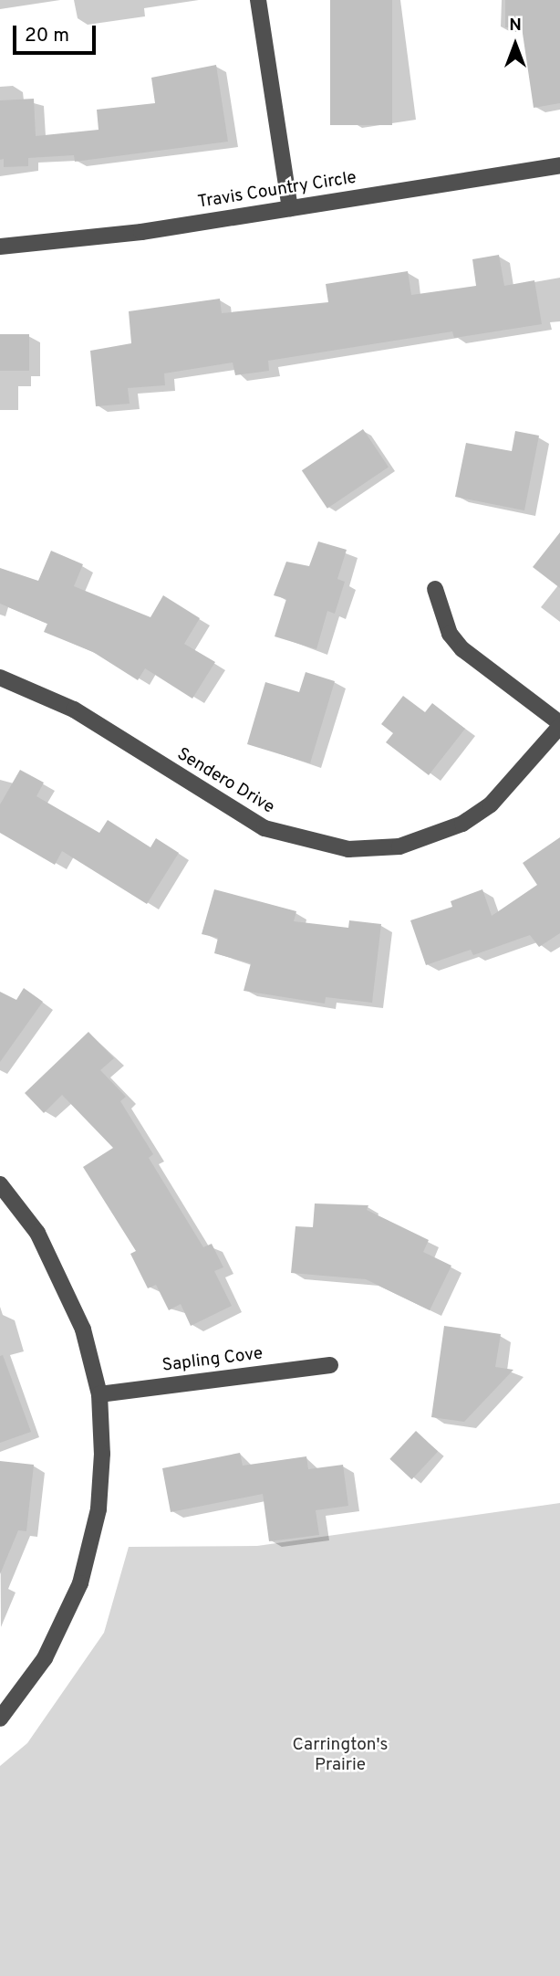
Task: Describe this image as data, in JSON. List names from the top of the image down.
{
  "streets": {
    "street": ["Travis Country Circle", "Sendero Drive", "Sapling Cove"]
  },
  "parks": ["Carrington's Prairie"],
  "scale_bar": "20 m",
  "north": "top"
}
